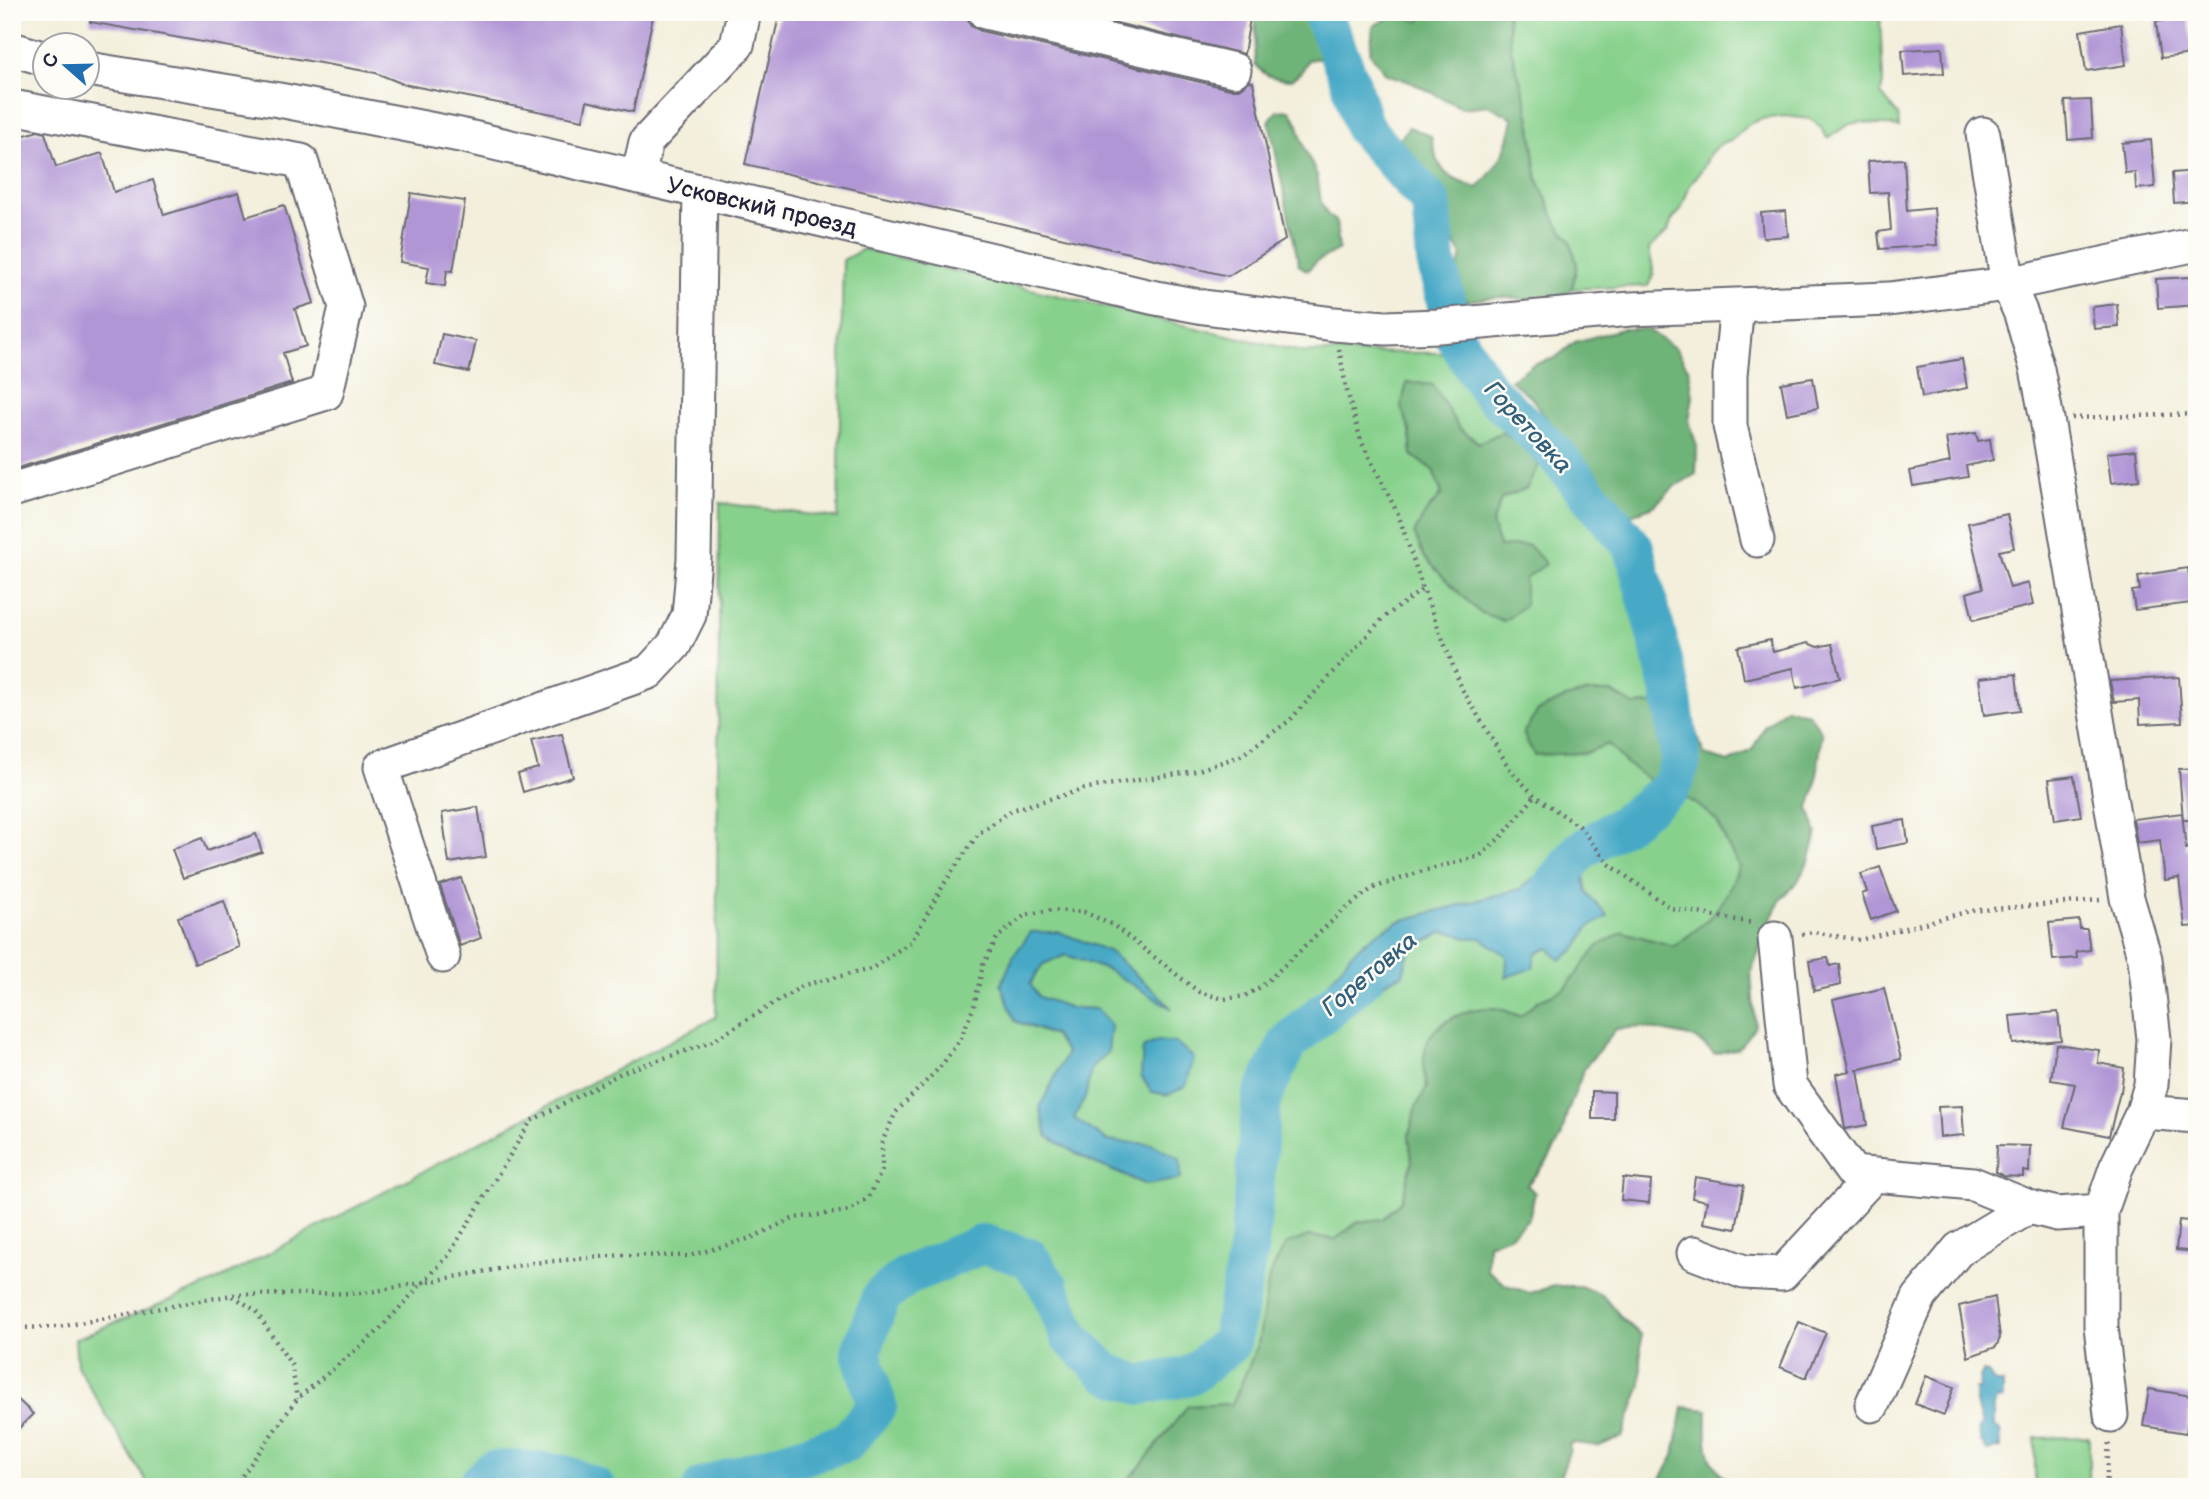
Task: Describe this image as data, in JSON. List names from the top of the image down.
{
  "streets": {
    "street": ["Усковский проезд"]
  },
  "water": ["Горетовка"],
  "north": "left"
}
